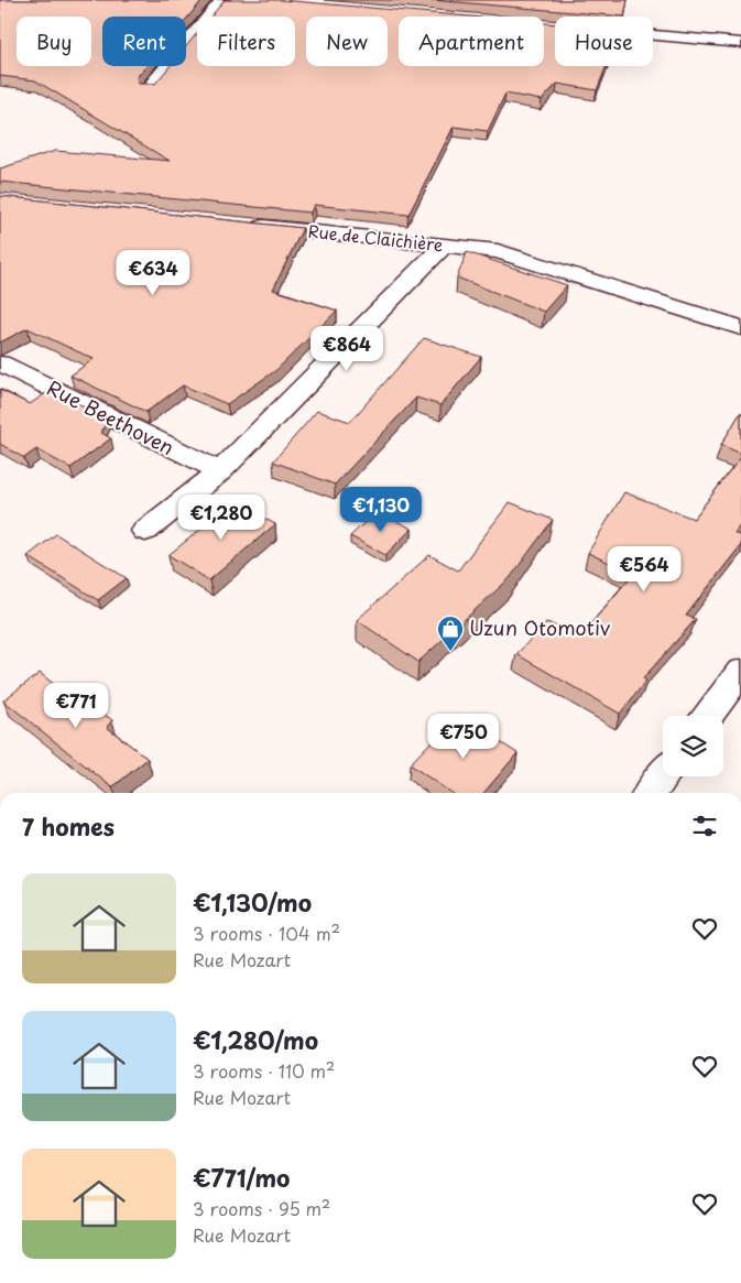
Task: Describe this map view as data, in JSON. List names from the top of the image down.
{
  "streets": {
    "street": ["Rue de Claichière", "Rue Beethoven"]
  },
  "places": {
    "shop": ["Uzun Otomotiv"]
  },
  "page": {
    "chip": [
      "Buy",
      "Rent",
      "Filters",
      "New",
      "Apartment",
      "House"
    ],
    "price": [
      "€634",
      "€864",
      "€1,130",
      "€1,280",
      "€564",
      "€771",
      "€750"
    ],
    "heading": "7 homes",
    "list": [
      {
        "name": "€1,130/mo",
        "note": "3 rooms · 104 m² · Rue Mozart"
      },
      {
        "name": "€1,280/mo",
        "note": "3 rooms · 110 m² · Rue Mozart"
      },
      {
        "name": "€771/mo",
        "note": "3 rooms · 95 m² · Rue Mozart"
      }
    ]
  }
}
